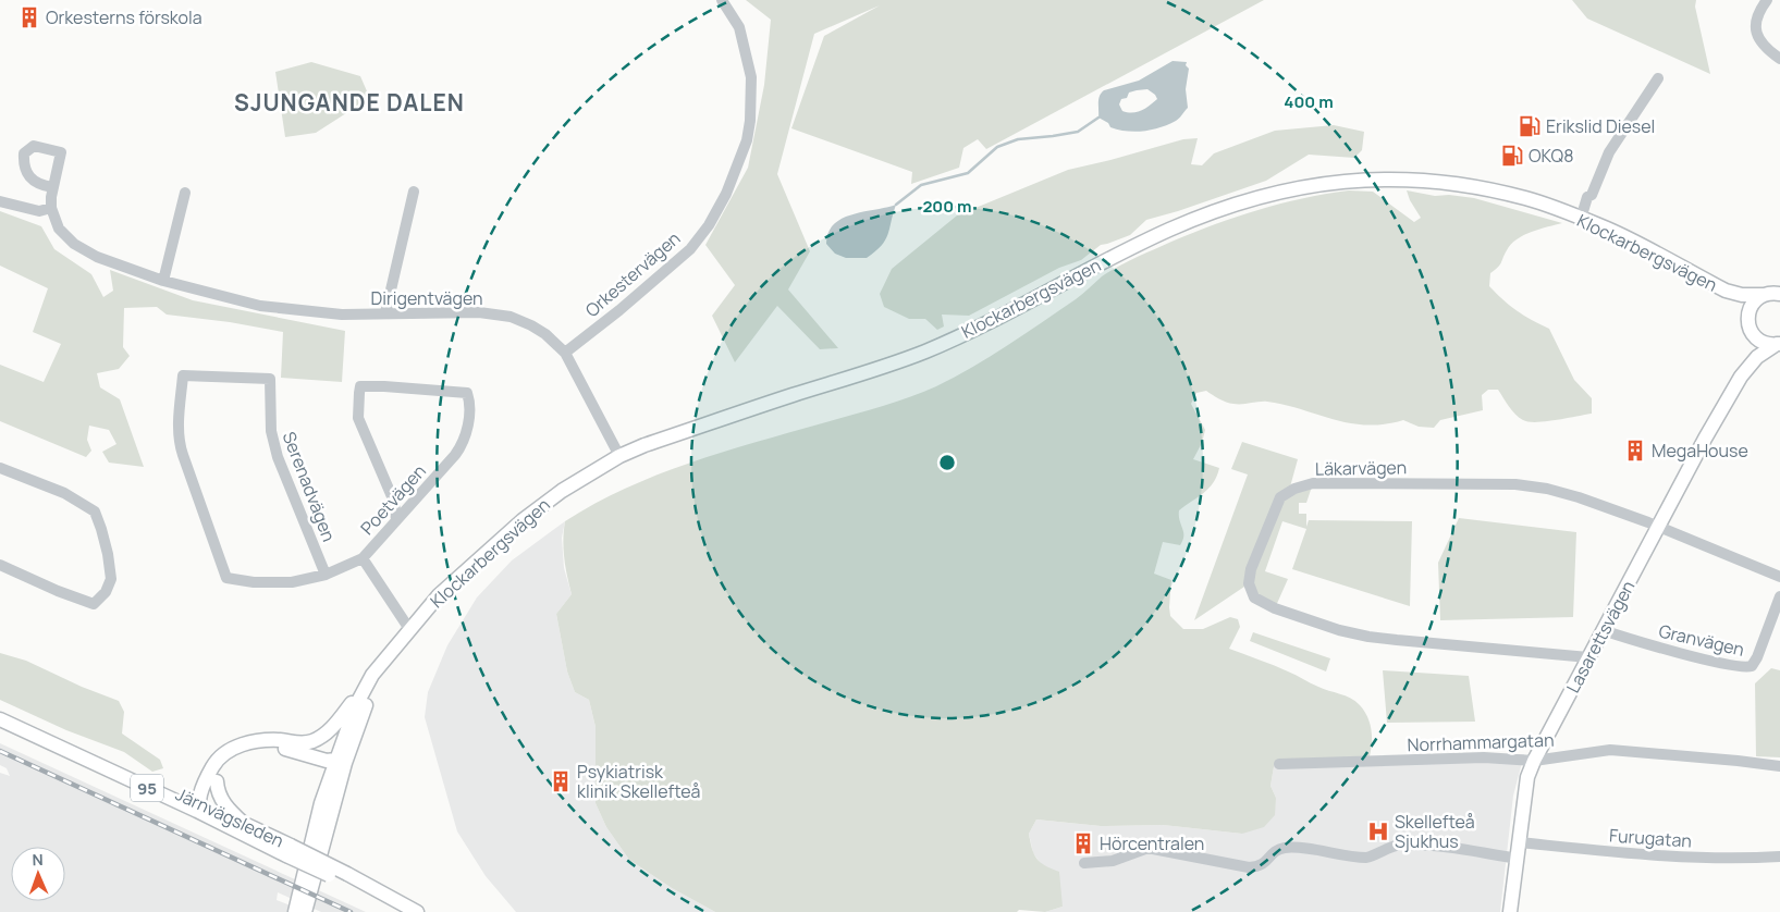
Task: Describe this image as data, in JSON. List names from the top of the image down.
{
  "streets": {
    "main road": [
      "Klockarbergsvägen",
      "Lasarettsvägen",
      "95",
      "Järnvägsleden"
    ],
    "street": [
      "Orkestervägen",
      "Dirigentvägen",
      "Läkarvägen",
      "Serenadvägen",
      "Poetvägen",
      "Granvägen",
      "Norrhammargatan",
      "Furugatan"
    ]
  },
  "crossings": [
    ["Klockarbergsvägen", "Dirigentvägen"],
    ["Klockarbergsvägen", "Lasarettsvägen"],
    ["Orkestervägen", "Dirigentvägen"],
    ["Läkarvägen", "Lasarettsvägen"],
    ["Serenadvägen", "Poetvägen"],
    ["Lasarettsvägen", "Granvägen"],
    ["Lasarettsvägen", "Norrhammargatan"],
    ["Lasarettsvägen", "Furugatan"]
  ],
  "districts": ["SJUNGANDE DALEN"],
  "places": {
    "building": [
      "Orkesterns förskola",
      "MegaHouse",
      "Psykiatrisk klinik Skellefteå",
      "Hörcentralen"
    ],
    "fuel station": ["Erikslid Diesel", "OKQ8"],
    "hospital": ["Skellefteå Sjukhus"]
  },
  "north": "top",
  "rings": ["400 m", "200 m"]
}
